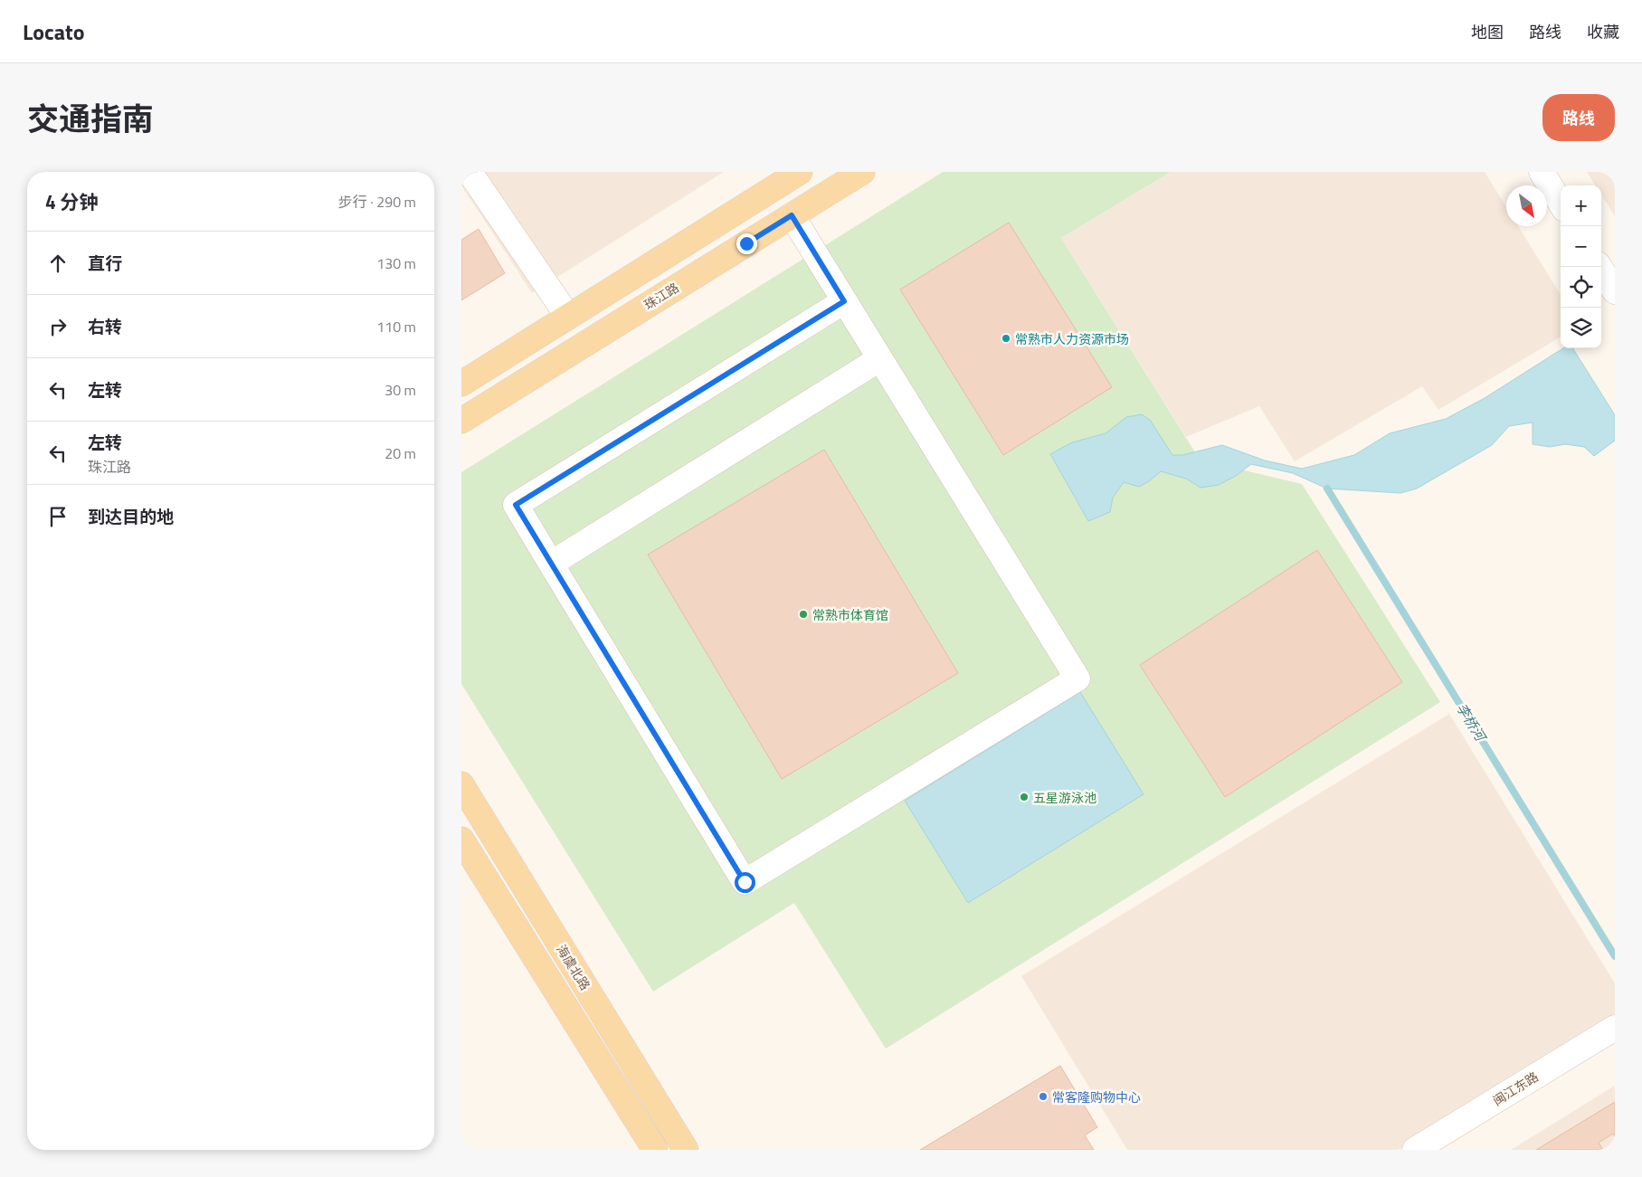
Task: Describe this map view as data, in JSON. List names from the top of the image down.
{
  "streets": {
    "main road": ["珠江路", "海虞北路"],
    "street": ["闽江东路"]
  },
  "water": ["李桥河"],
  "places": [
    "常熟市人力资源市场",
    "常熟市体育馆",
    "五星游泳池",
    "常客隆购物中心"
  ],
  "north": "bottom right",
  "page": {
    "header": "Locato",
    "nav": ["地图", "路线", "收藏"],
    "title": "交通指南",
    "buttons": "路线",
    "heading": ["4 分钟", "步行 · 290 m"],
    "map_buttons": ["+", "−"],
    "list": [
      ["直行", "130 m"],
      ["右转", "110 m"],
      ["左转", "30 m"],
      ["左转", "珠江路", "20 m"],
      "到达目的地"
    ]
  }
}
